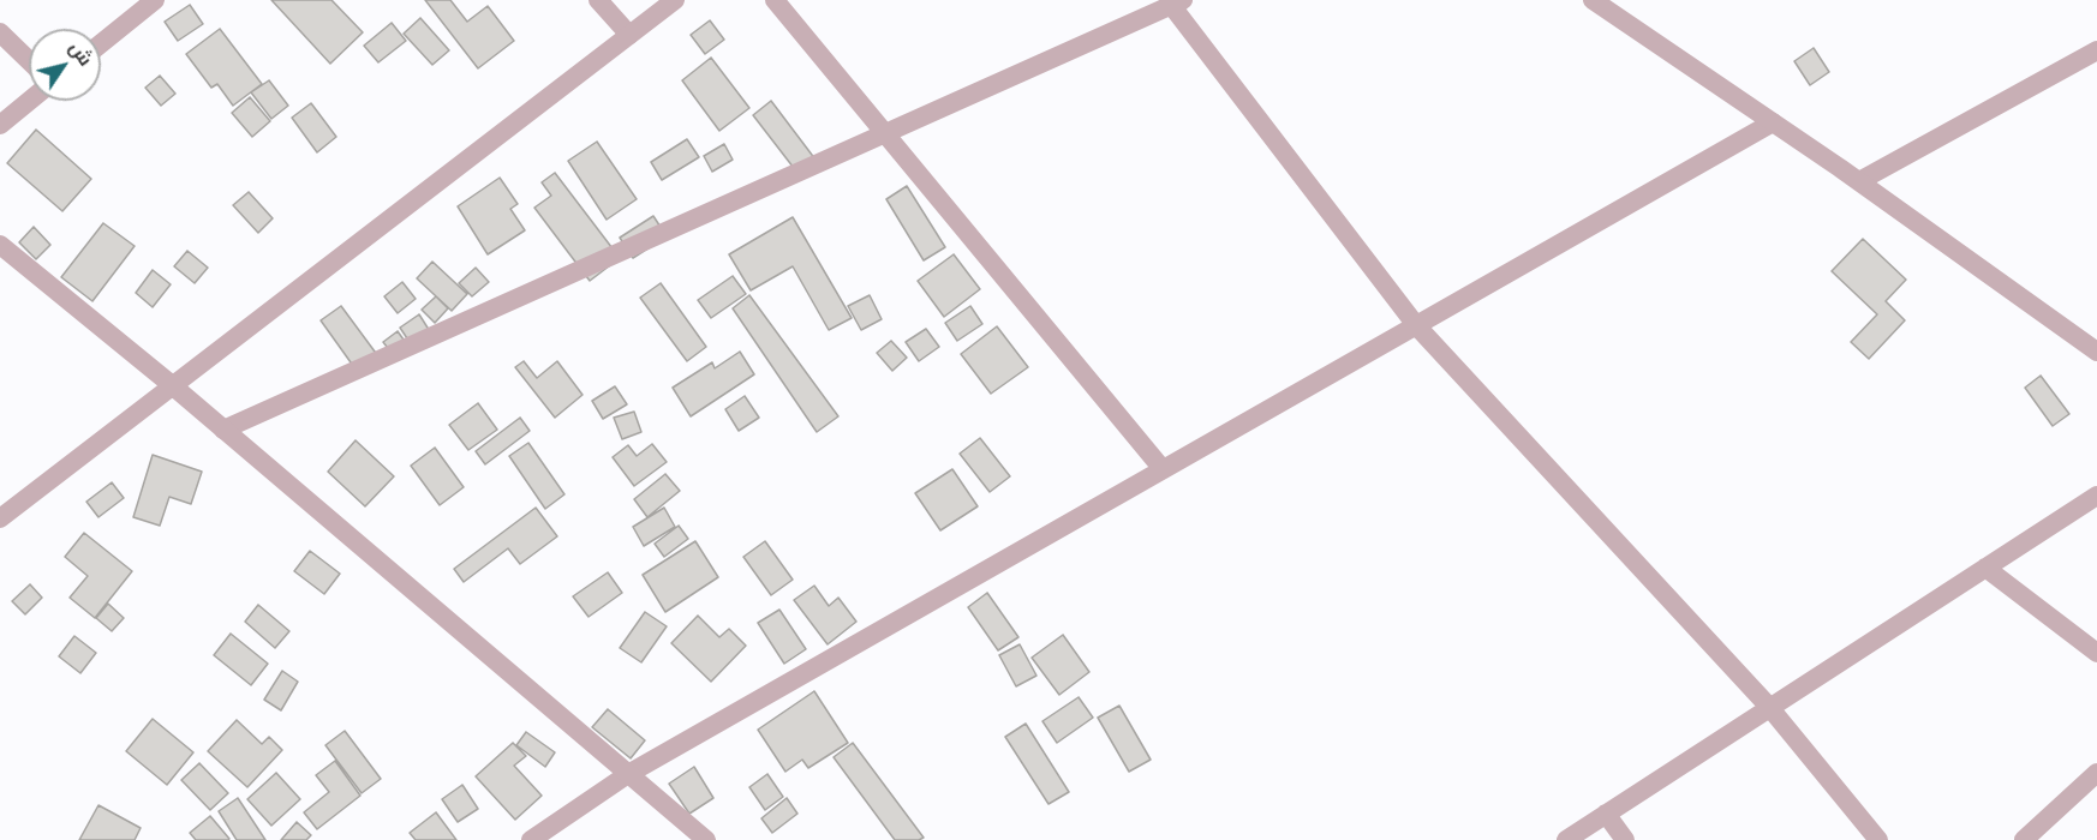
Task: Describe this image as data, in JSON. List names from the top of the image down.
{
  "north": "top right"
}
